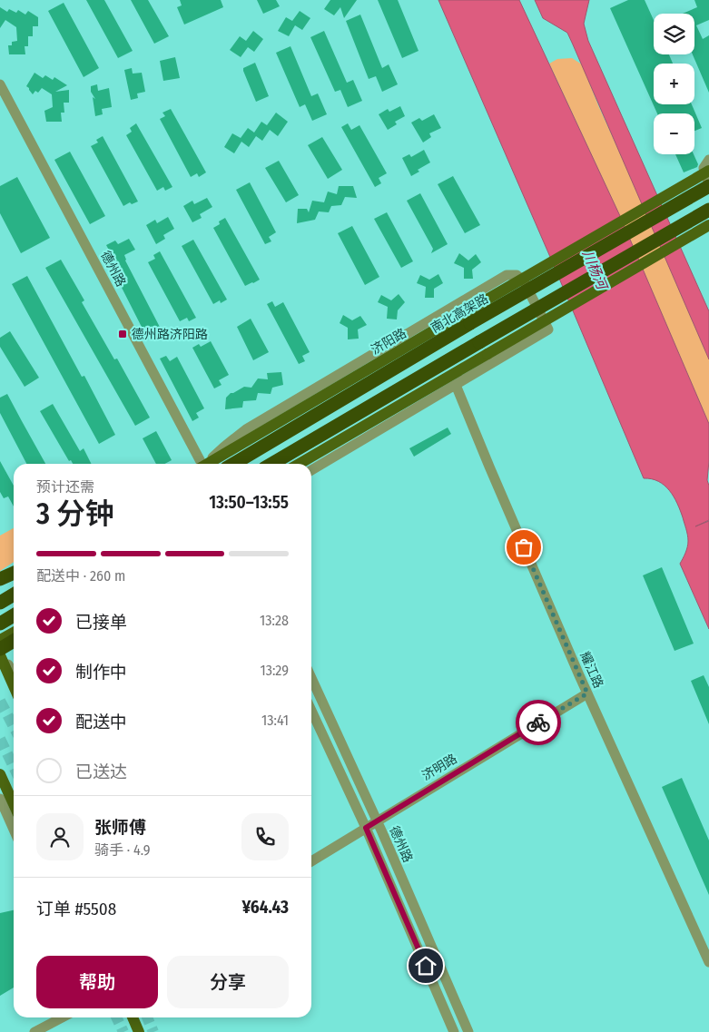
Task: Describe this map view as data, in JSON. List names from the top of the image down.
{
  "streets": {
    "highway": ["南北高架路"],
    "main road": ["济阳路"],
    "street": ["德州路", "耀江路", "济明路"]
  },
  "crossings": [
    ["德州路", "济明路"],
    ["耀江路", "济明路"]
  ],
  "water": ["川杨河"],
  "places": {
    "transit": ["德州路济阳路"]
  },
  "page": {
    "map_buttons": ["+", "−"],
    "heading": ["3 分钟", "预计还需", "13:50–13:55"],
    "panel": [
      "张师傅",
      "骑手 · 4.9",
      "订单 #5508",
      "¥64.43"
    ],
    "bar": "配送中 · 260 m",
    "list": [
      ["已接单", "13:28"],
      ["制作中", "13:29"],
      ["配送中", "13:41"],
      "已送达"
    ],
    "buttons": ["帮助", "分享"]
  }
}
